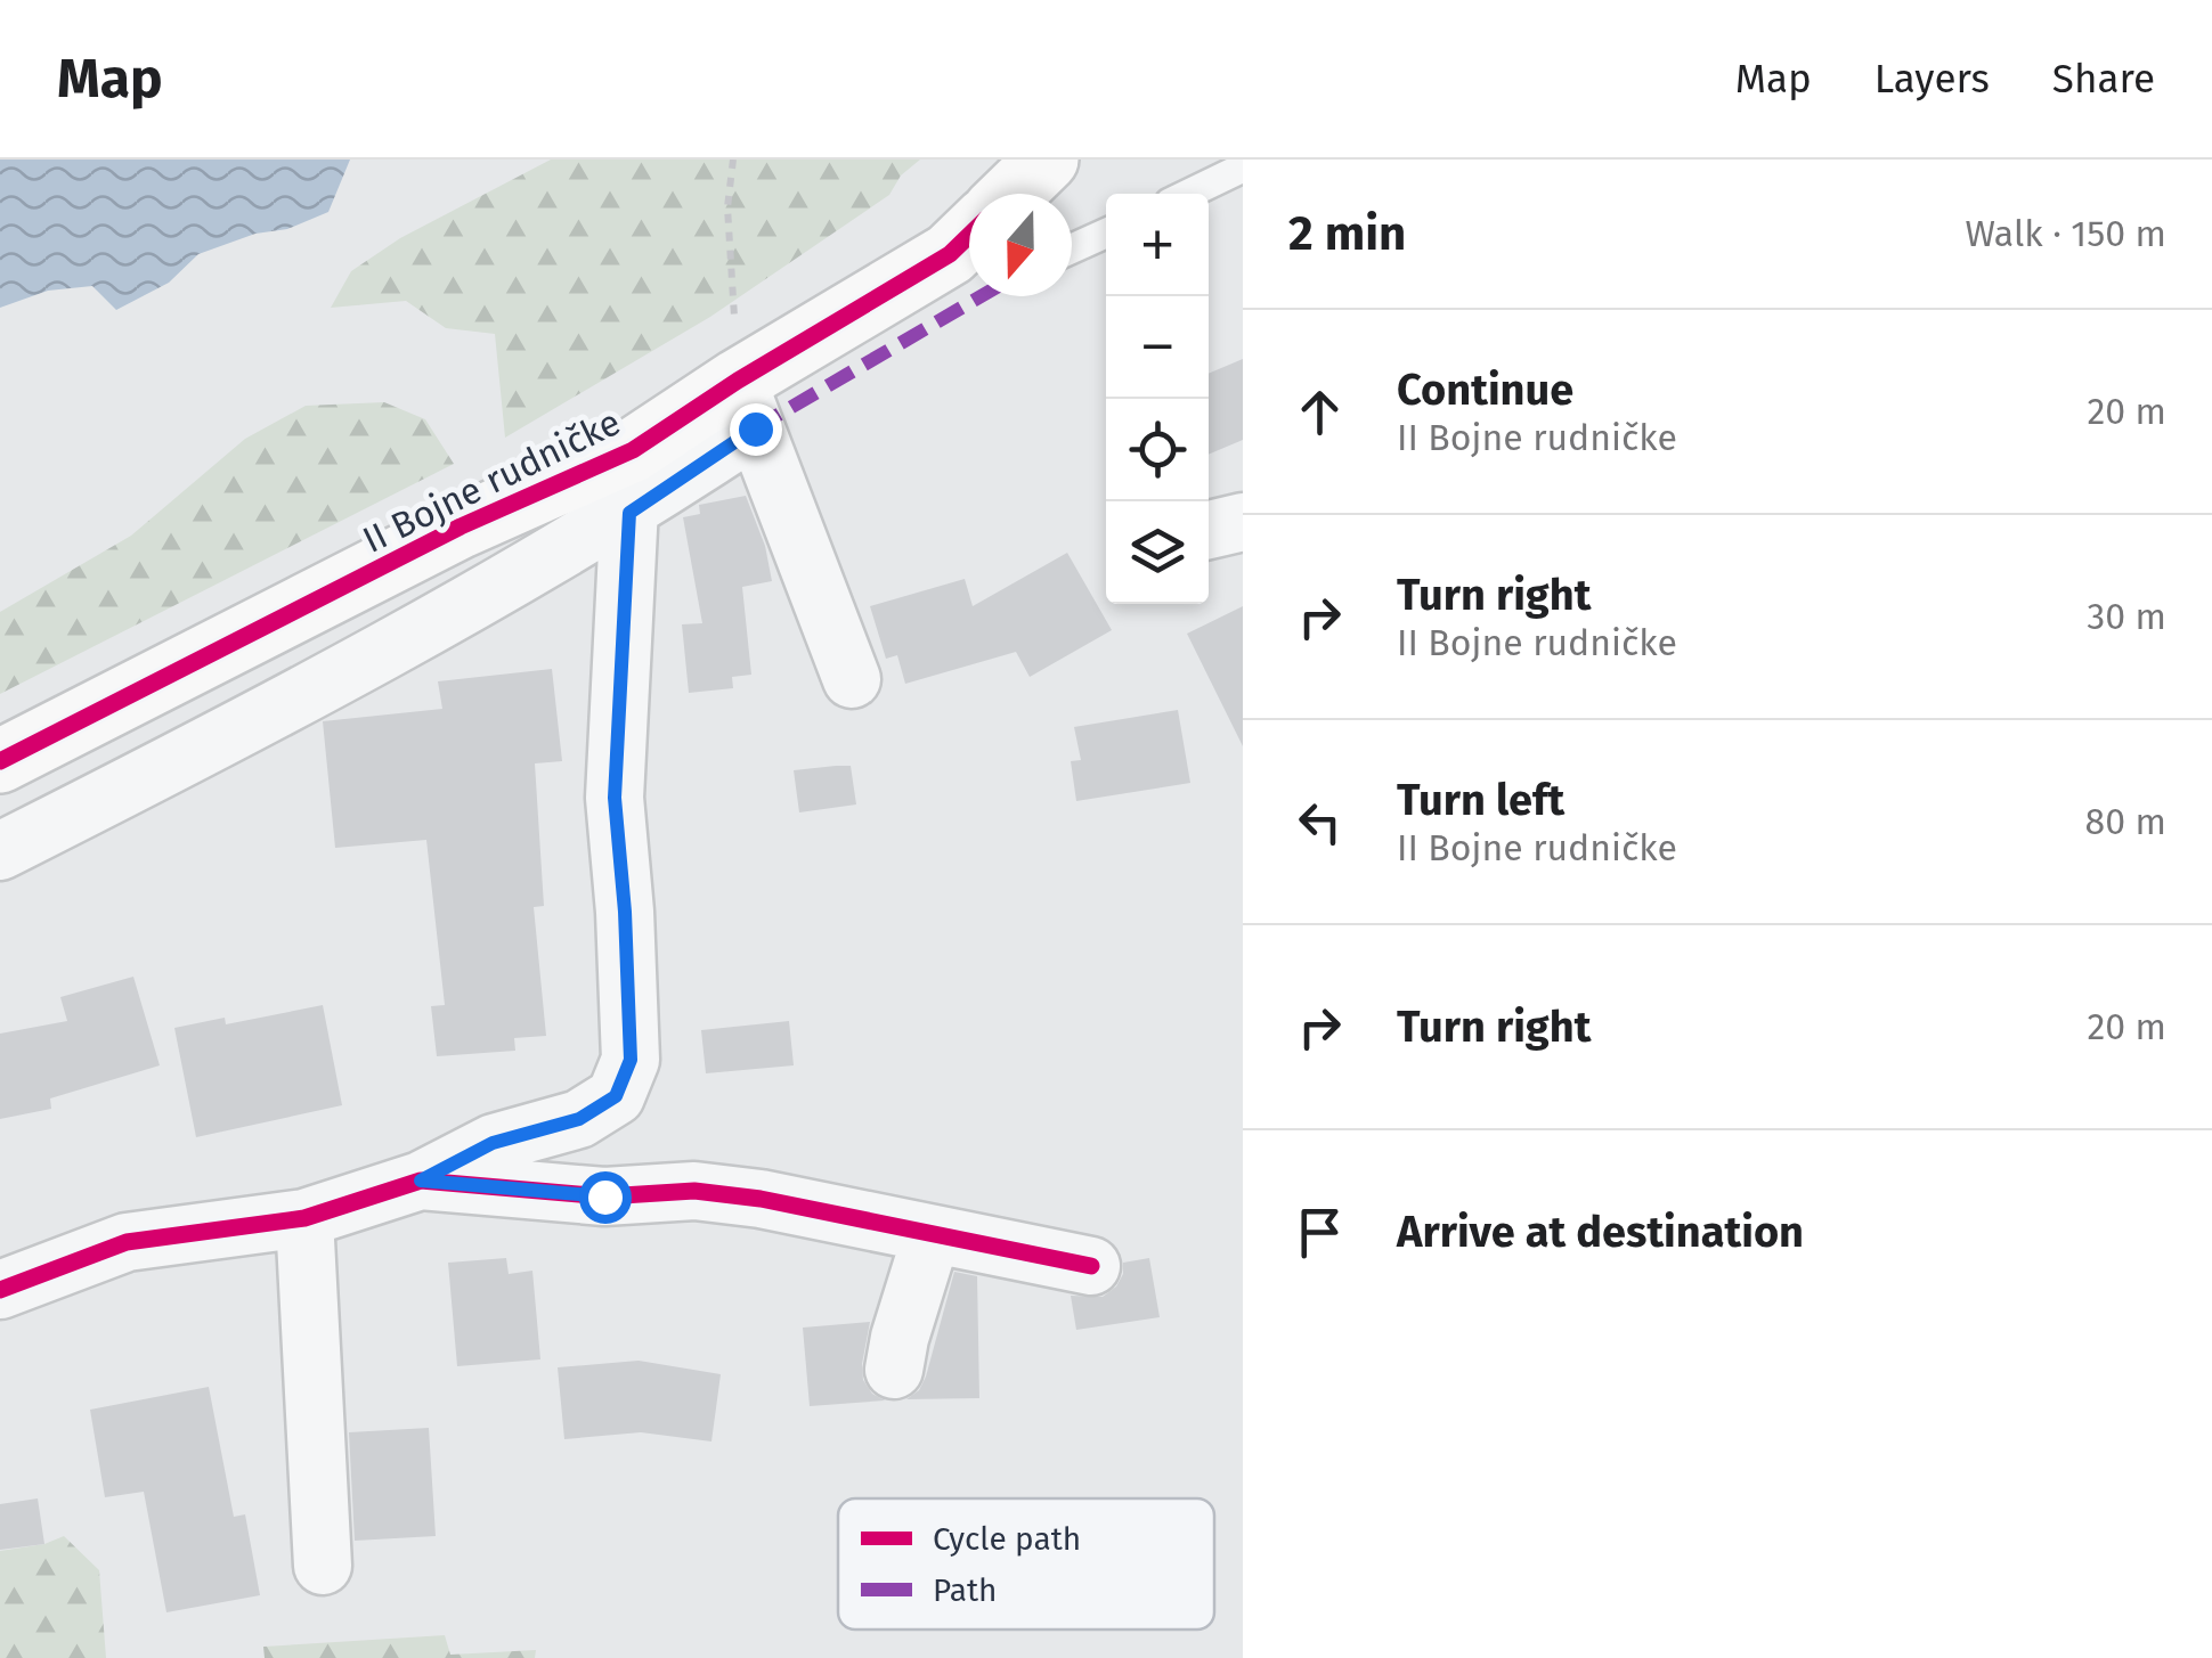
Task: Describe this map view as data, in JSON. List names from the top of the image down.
{
  "streets": {
    "street": ["II Bojne rudničke"]
  },
  "legend": ["Cycle path", "Path"],
  "north": "bottom",
  "page": {
    "header": "Map",
    "nav": ["Map", "Layers", "Share"],
    "heading": ["2 min", "Walk · 150 m"],
    "map_buttons": ["+", "−"],
    "list": [
      ["Continue", "II Bojne rudničke", "20 m"],
      ["Turn right", "II Bojne rudničke", "30 m"],
      ["Turn left", "II Bojne rudničke", "80 m"],
      ["Turn right", "20 m"],
      "Arrive at destination"
    ]
  }
}
